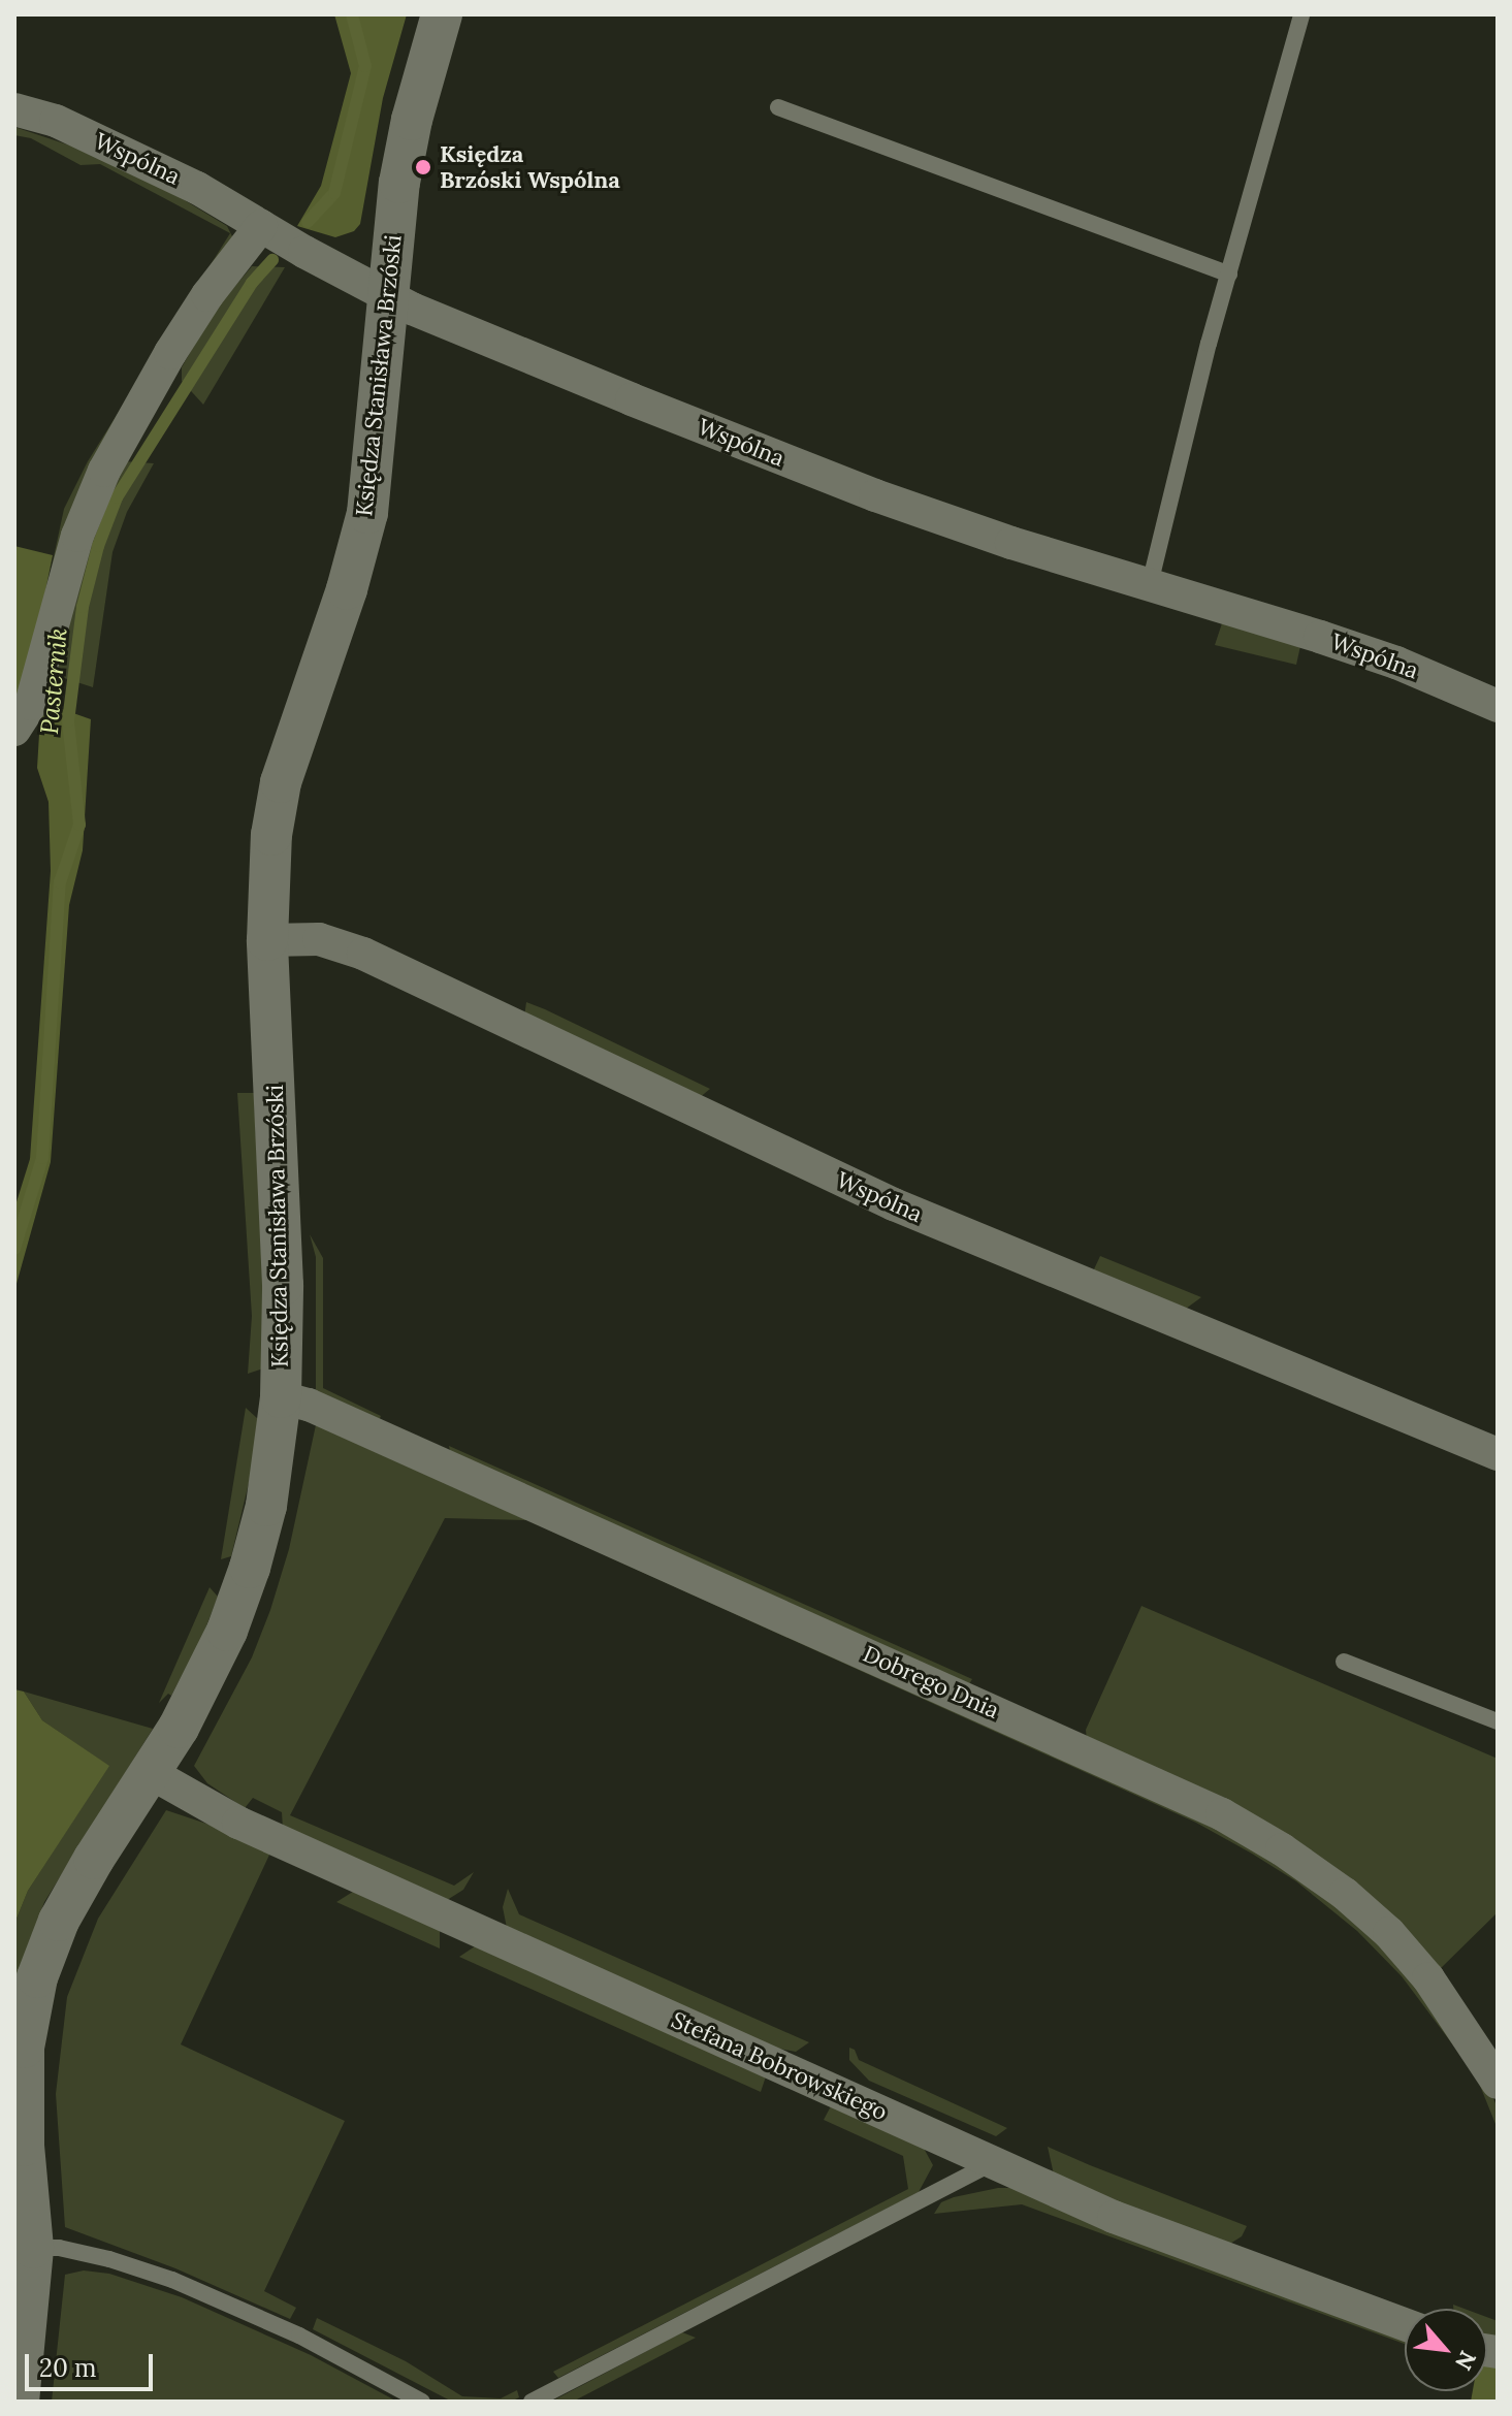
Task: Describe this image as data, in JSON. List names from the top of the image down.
{
  "streets": {
    "street": [
      "Wspólna",
      "Księdza Stanisława Brzóski",
      "Dobrego Dnia",
      "Stefana Bobrowskiego"
    ]
  },
  "crossings": [
    ["Wspólna", "Księdza Stanisława Brzóski"],
    ["Księdza Stanisława Brzóski", "Dobrego Dnia"],
    ["Księdza Stanisława Brzóski", "Stefana Bobrowskiego"]
  ],
  "water": ["Pasternik"],
  "places": ["Księdza Brzóski Wspólna"],
  "scale_bar": "20 m",
  "north": "bottom right"
}
